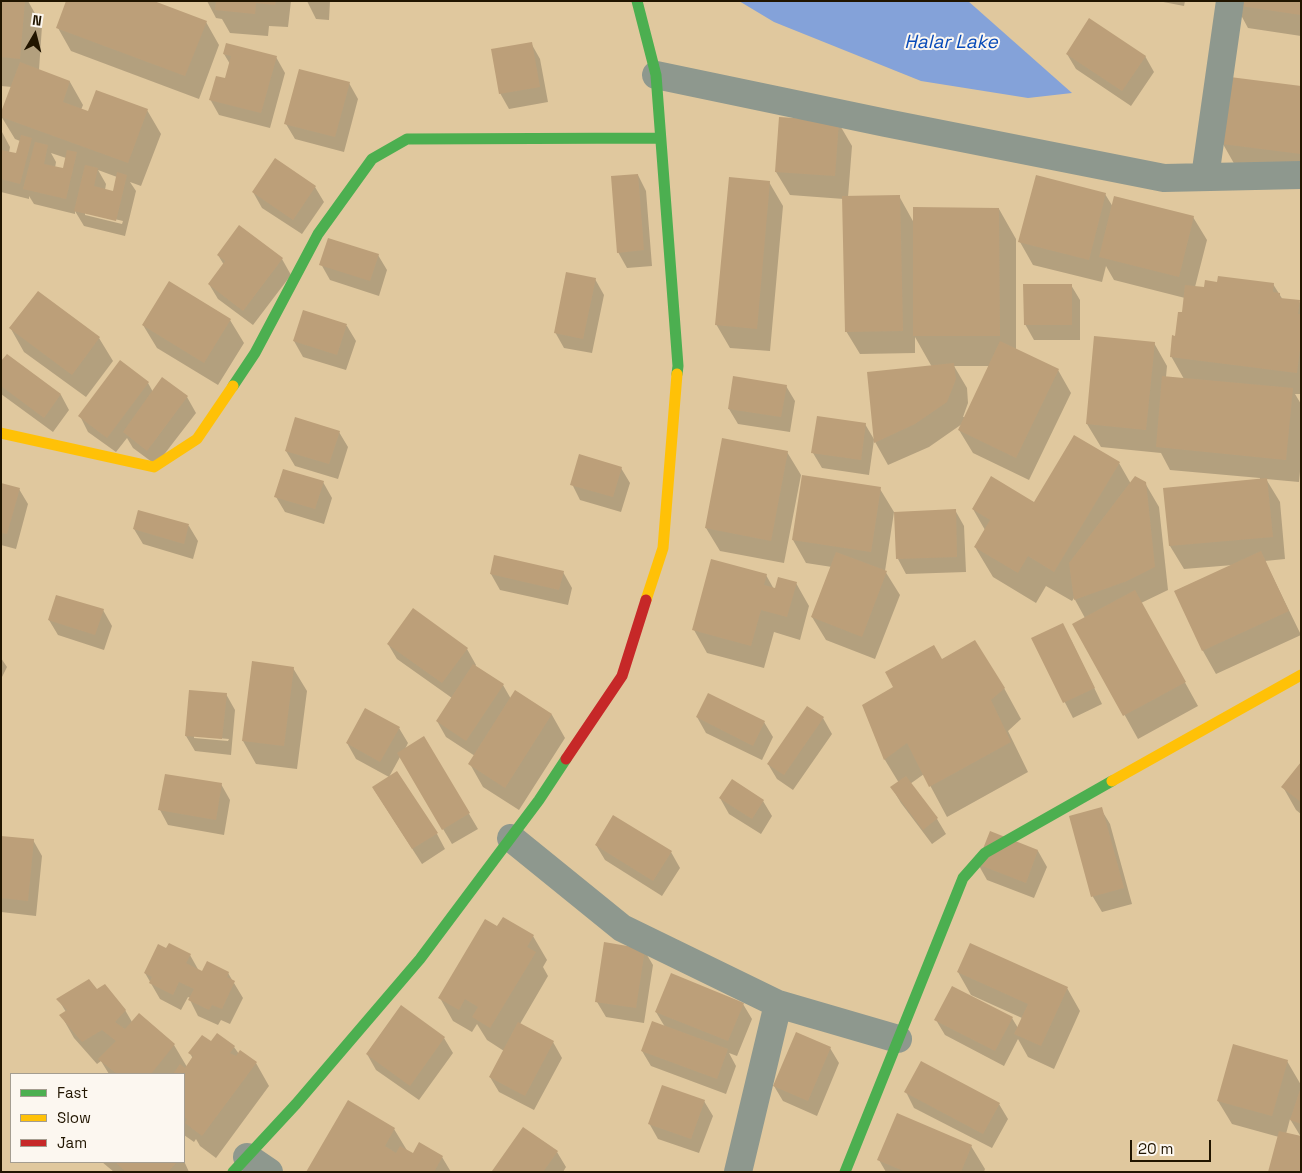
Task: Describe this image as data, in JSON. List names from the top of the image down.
{
  "water": ["Halar Lake"],
  "legend": ["Fast", "Slow", "Jam"],
  "scale_bar": "20 m",
  "north": "top"
}
